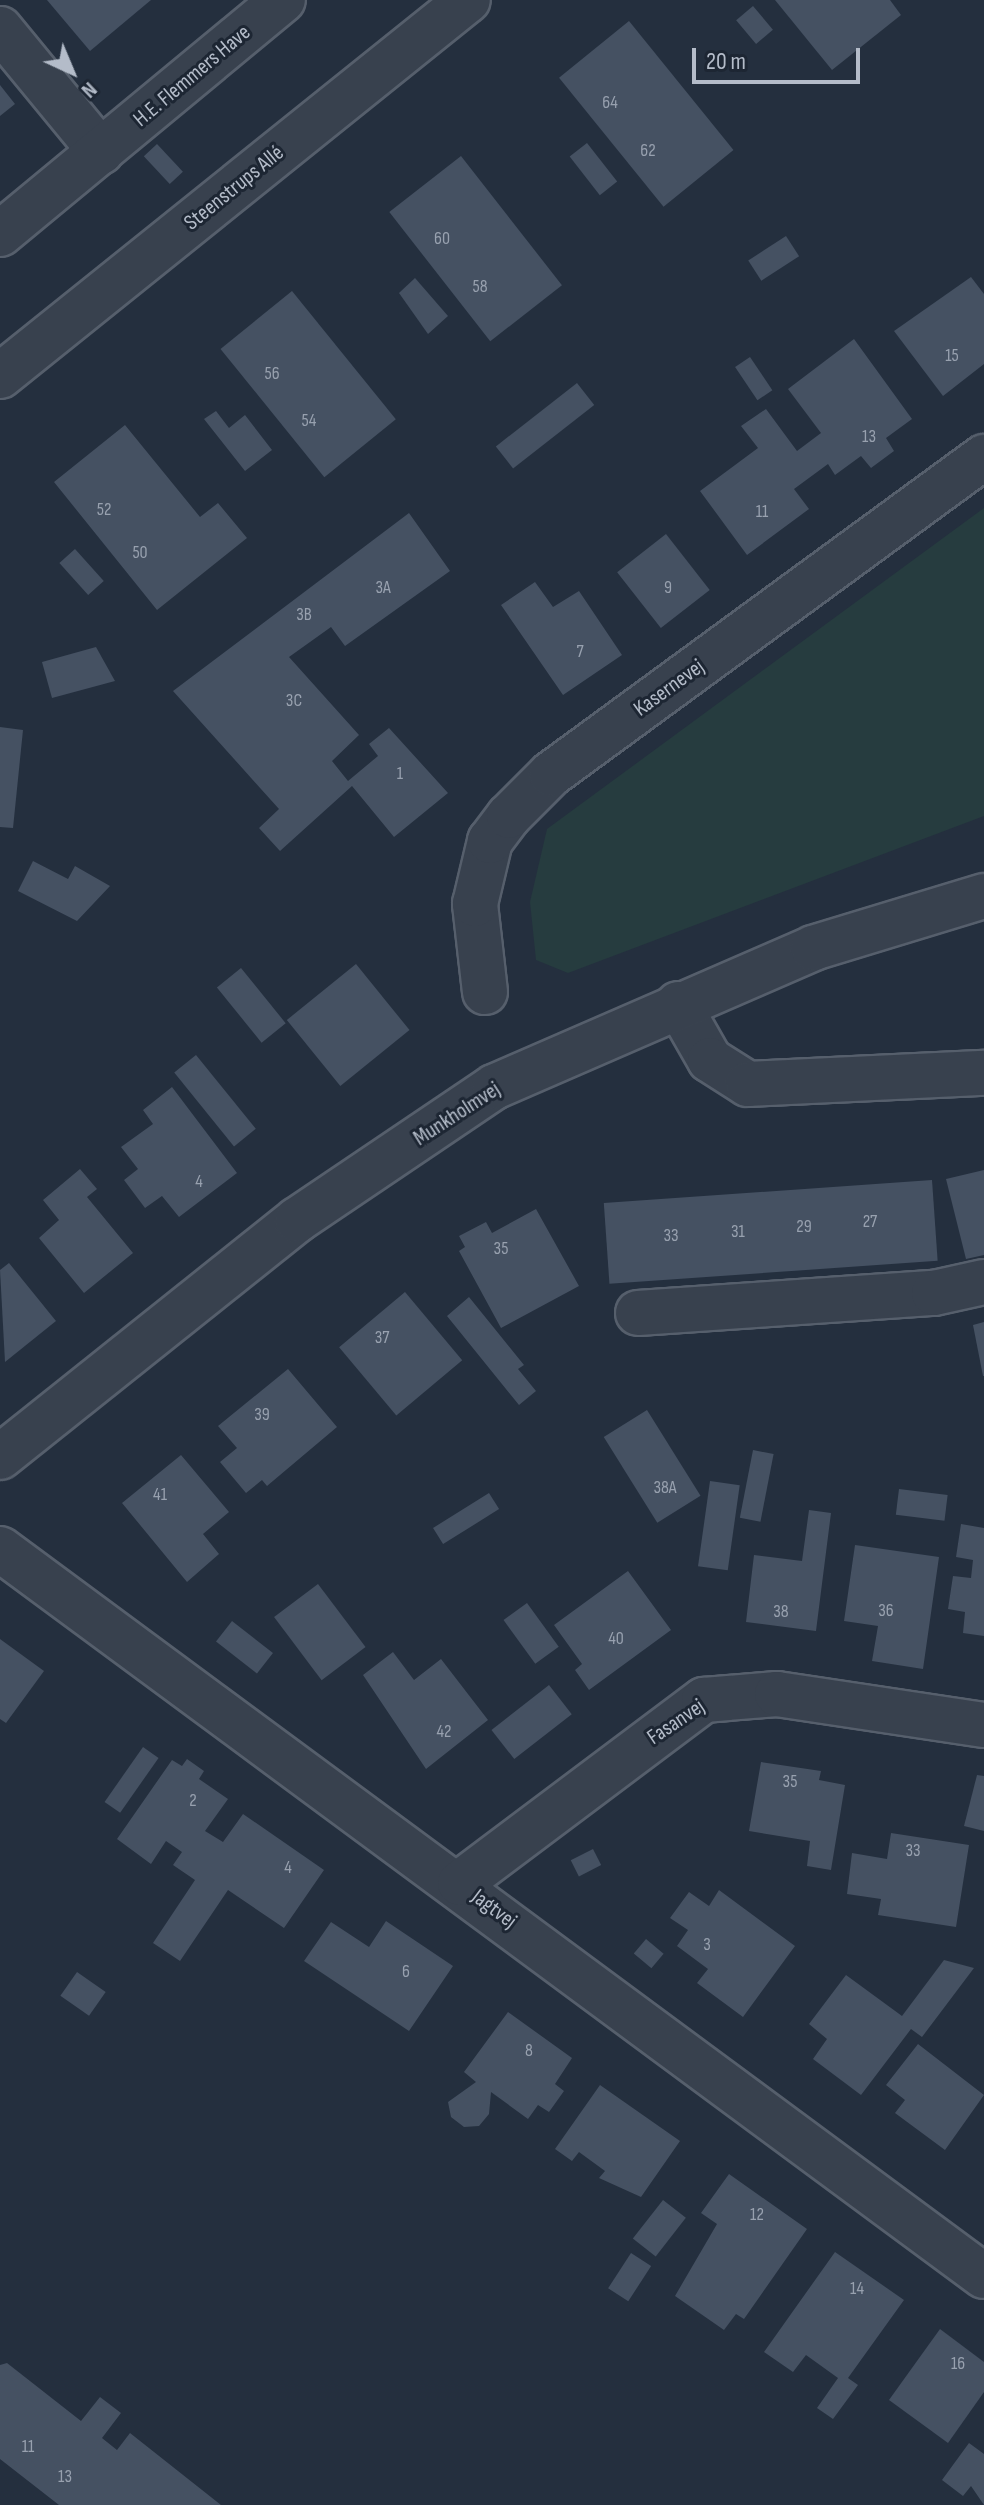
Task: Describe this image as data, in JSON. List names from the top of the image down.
{
  "streets": {
    "street": [
      "H.E. Flemmers Have",
      "Steenstrups Allé",
      "Kasernevej",
      "Munkholmvej",
      "Fasanvej",
      "Jagtvej"
    ]
  },
  "crossings": [
    ["Fasanvej", "Jagtvej"]
  ],
  "house_numbers": [
    "64",
    "62",
    "60",
    "58",
    "15",
    "56",
    "54",
    "13",
    "52",
    "11",
    "50",
    "3A",
    "9",
    "3B",
    "7",
    "3C",
    "1",
    "4",
    "27",
    "29",
    "31",
    "33",
    "35",
    "37",
    "39",
    "38A",
    "41",
    "36",
    "38",
    "40",
    "42",
    "35",
    "2",
    "33",
    "4",
    "3",
    "6",
    "8",
    "12",
    "14",
    "16",
    "11",
    "13"
  ],
  "scale_bar": "20 m",
  "north": "bottom right"
}
